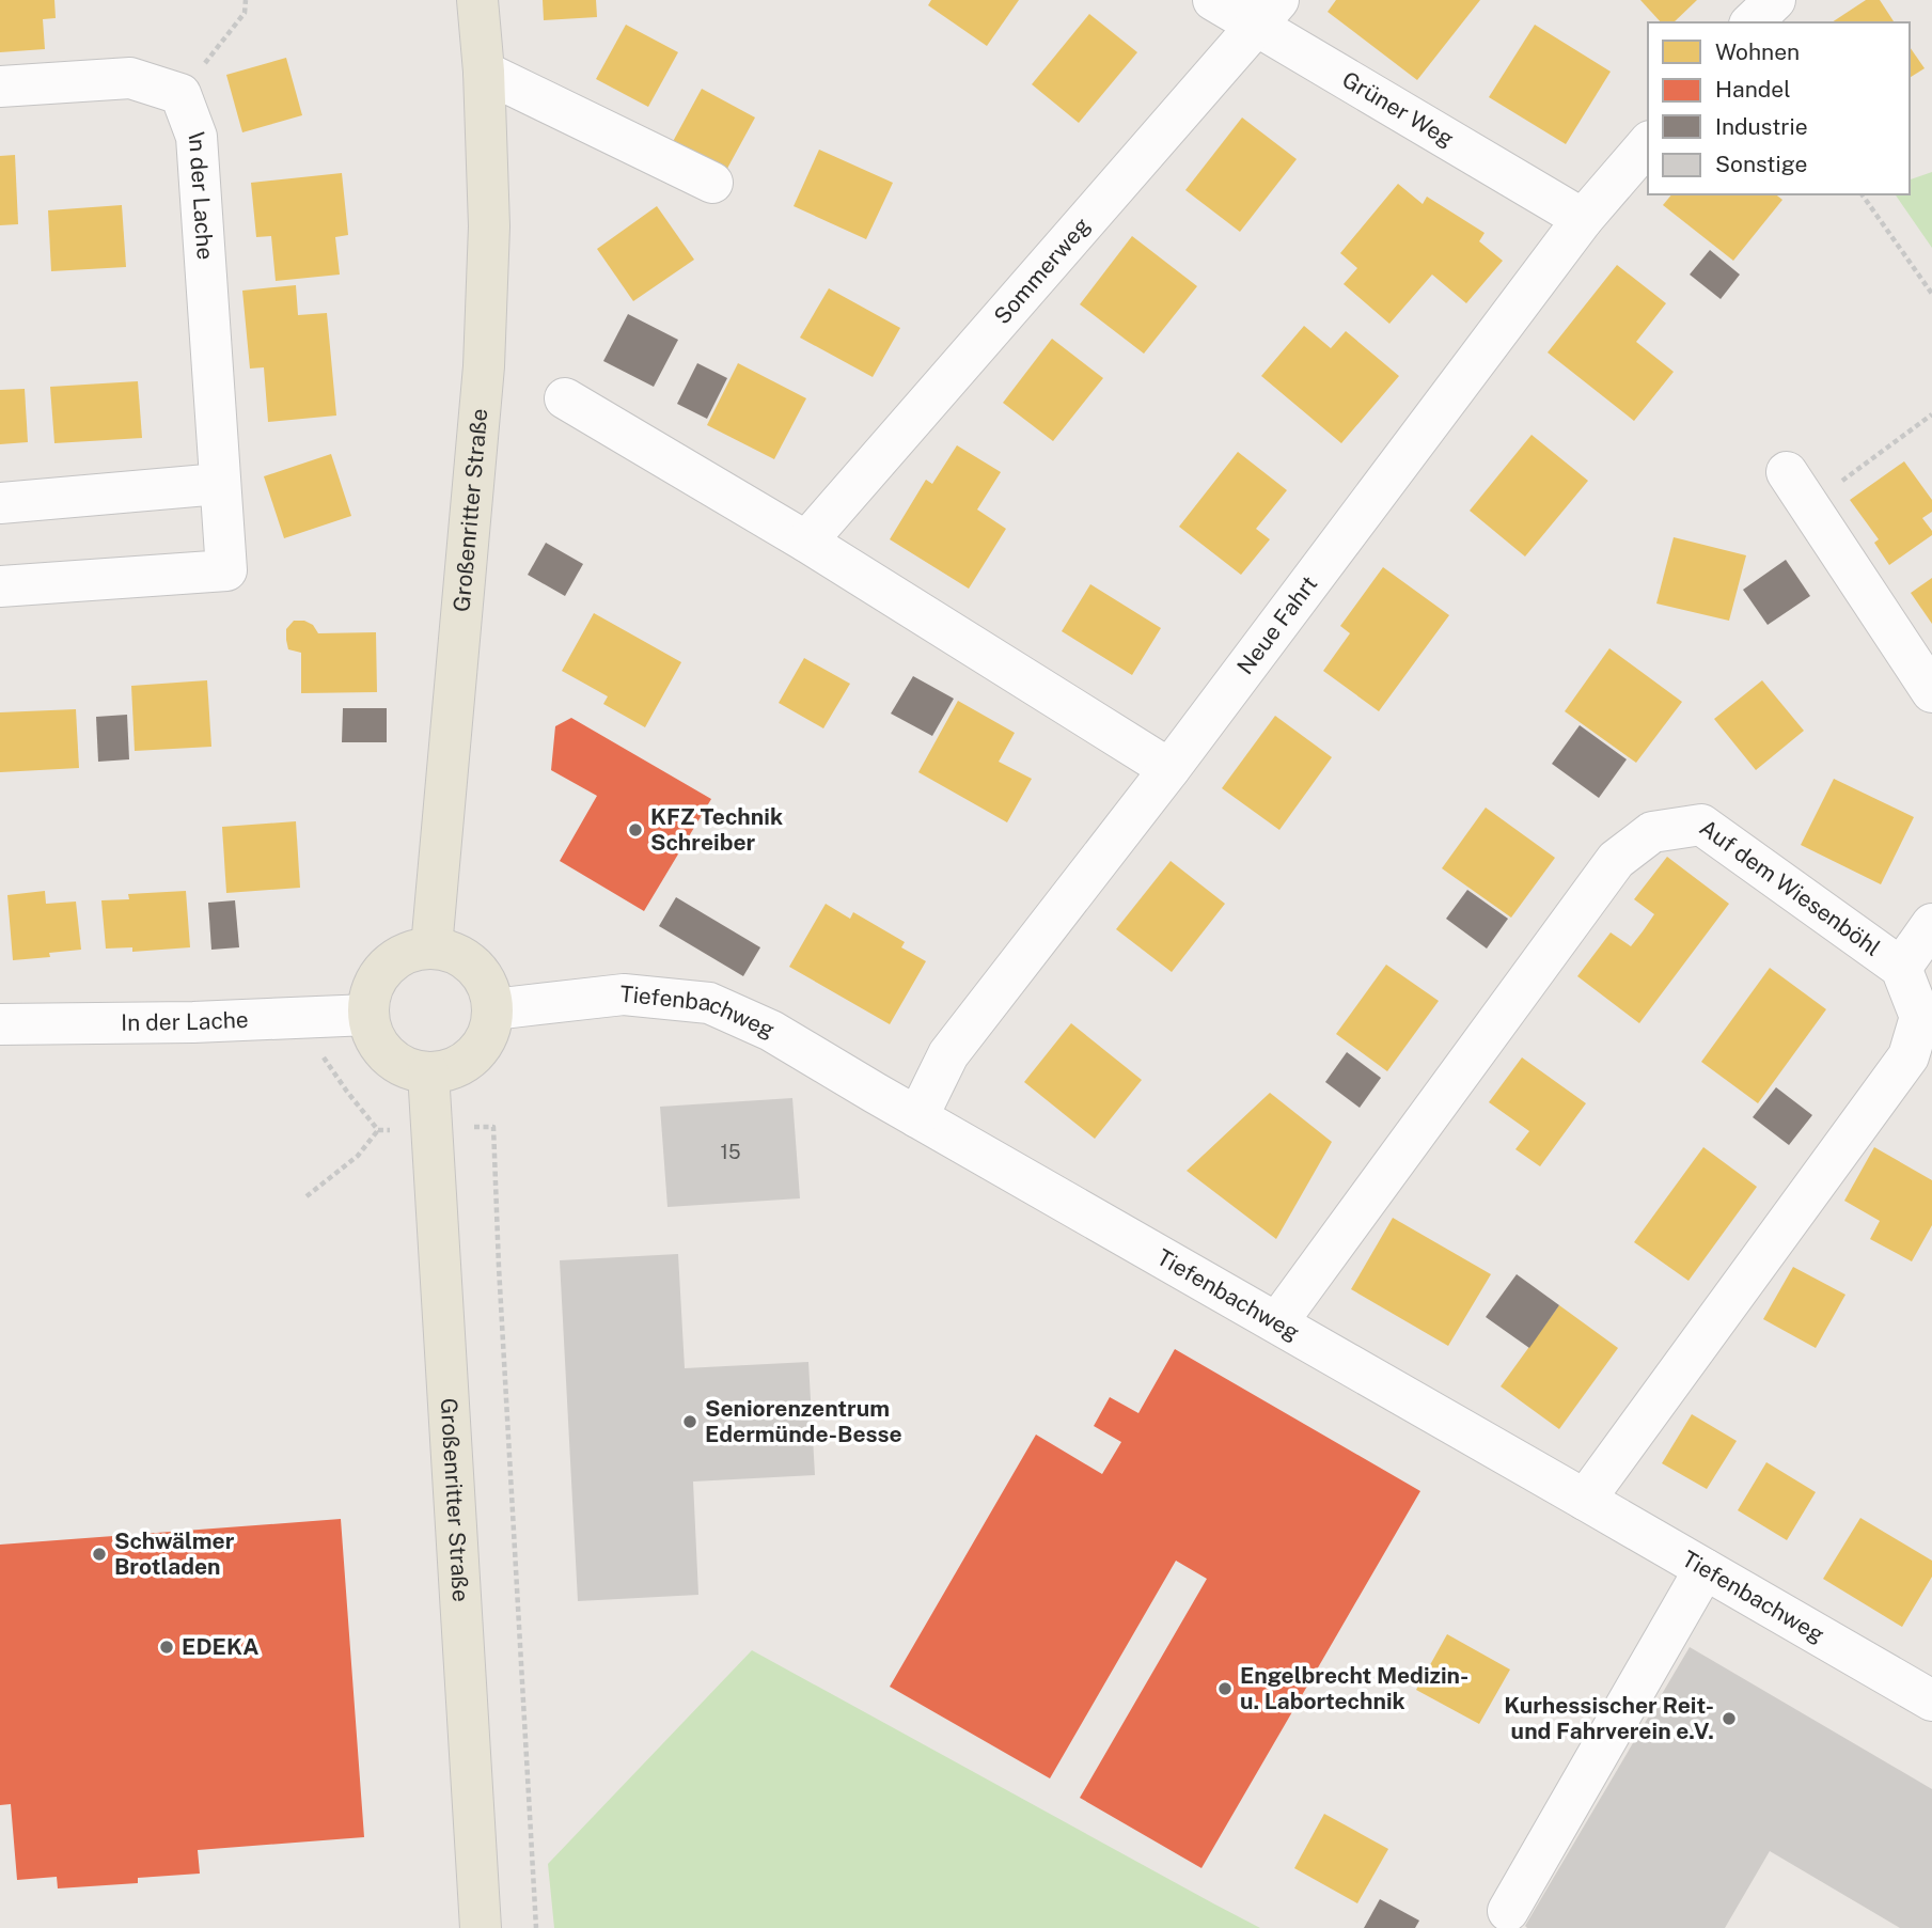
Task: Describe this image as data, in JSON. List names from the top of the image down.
{
  "streets": {
    "main road": ["Großenritter Straße"],
    "street": [
      "Grüner Weg",
      "In der Lache",
      "Sommerweg",
      "Neue Fahrt",
      "Auf dem Wiesenböhl",
      "Tiefenbachweg"
    ]
  },
  "crossings": [
    ["Grüner Weg", "Sommerweg"],
    ["Grüner Weg", "Neue Fahrt"],
    ["In der Lache", "Großenritter Straße"],
    ["In der Lache", "Tiefenbachweg"],
    ["Großenritter Straße", "Tiefenbachweg"],
    ["Neue Fahrt", "Tiefenbachweg"],
    ["Auf dem Wiesenböhl", "Tiefenbachweg"]
  ],
  "places": [
    "KFZ Technik Schreiber",
    "Seniorenzentrum Edermünde-Besse",
    "Schwälmer Brotladen",
    "EDEKA",
    "Engelbrecht Medizin- u. Labortechnik",
    "Kurhessischer Reit- und Fahrverein e.V."
  ],
  "house_numbers": ["15"],
  "legend": [
    "Wohnen",
    "Handel",
    "Industrie",
    "Sonstige"
  ]
}
